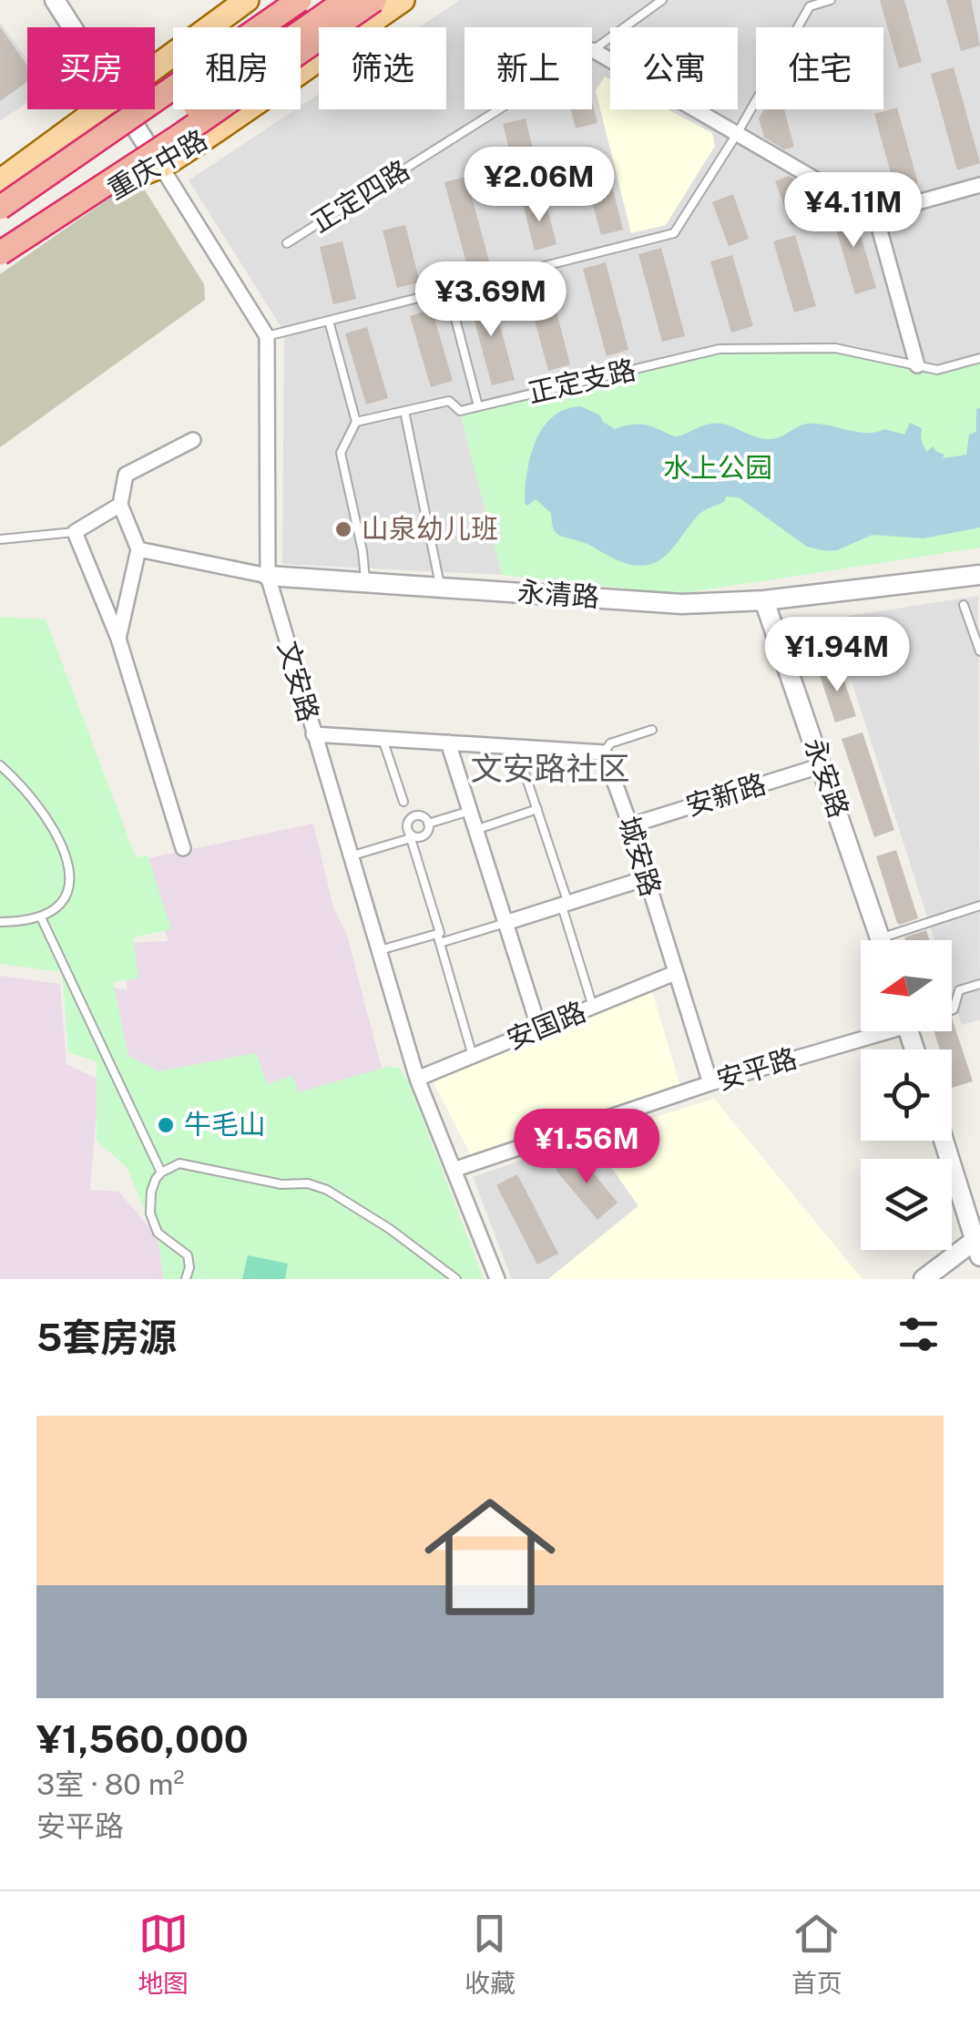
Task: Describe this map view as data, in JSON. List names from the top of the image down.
{
  "streets": {
    "main road": ["重庆中路"],
    "street": [
      "永清路",
      "文安路",
      "永安路",
      "安新路",
      "城安路",
      "安国路",
      "安平路"
    ],
    "lane": ["正定四路", "正定支路"]
  },
  "crossings": [
    ["永清路", "文安路"],
    ["永清路", "永安路"],
    ["文安路", "安国路"],
    ["文安路", "安平路"],
    ["永安路", "安新路"],
    ["安新路", "城安路"],
    ["城安路", "安国路"],
    ["城安路", "安平路"]
  ],
  "districts": ["文安路社区"],
  "parks": ["水上公园"],
  "places": ["山泉幼儿班", "牛毛山"],
  "north": "left",
  "page": {
    "chip": [
      "买房",
      "租房",
      "筛选",
      "新上",
      "公寓",
      "住宅"
    ],
    "price": [
      "¥2.06M",
      "¥4.11M",
      "¥3.69M",
      "¥1.94M",
      "¥1.56M"
    ],
    "heading": "5套房源",
    "list": [
      {
        "name": "¥1,560,000",
        "note": "3室 · 80 m² · 安平路"
      }
    ],
    "tabs": ["地图", "收藏", "首页"]
  }
}
